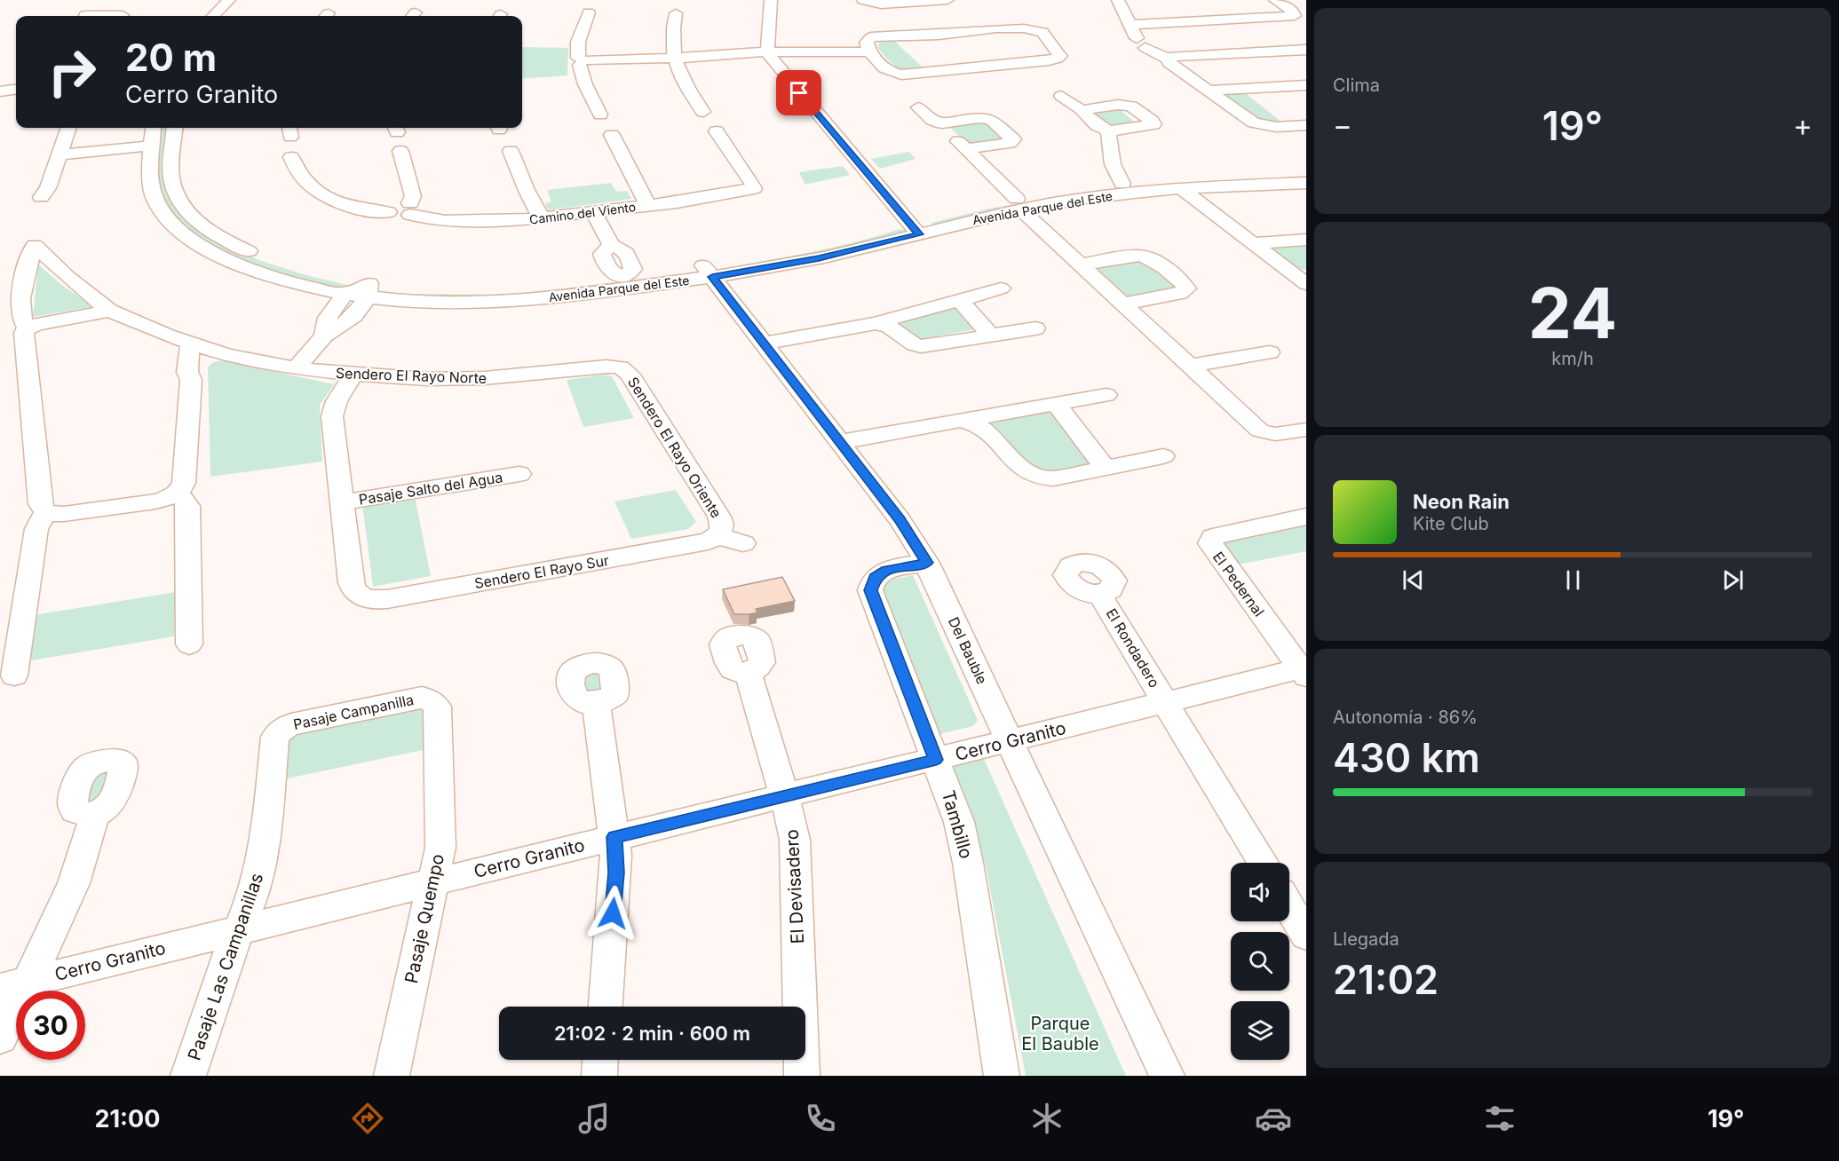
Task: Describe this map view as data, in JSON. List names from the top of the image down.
{
  "streets": {
    "street": [
      "Avenida Parque del Este",
      "Camino del Viento",
      "Sendero El Rayo Norte",
      "Sendero El Rayo Oriente",
      "Pasaje Salto del Agua",
      "Sendero El Rayo Sur",
      "El Pedernal",
      "El Rondadero",
      "Del Bauble",
      "Pasaje Campanilla",
      "Cerro Granito",
      "Tambillo",
      "El Devisadero",
      "Pasaje Quempo",
      "Pasaje Las Campanillas"
    ]
  },
  "crossings": [
    ["Avenida Parque del Este", "Del Bauble"],
    ["Sendero El Rayo Norte", "Sendero El Rayo Oriente"],
    ["Sendero El Rayo Oriente", "Sendero El Rayo Sur"],
    ["Pasaje Salto del Agua", "Sendero El Rayo Sur"],
    ["El Pedernal", "Cerro Granito"],
    ["El Rondadero", "Cerro Granito"],
    ["Del Bauble", "Cerro Granito"],
    ["Del Bauble", "Tambillo"],
    ["Pasaje Campanilla", "Pasaje Quempo"],
    ["Pasaje Campanilla", "Pasaje Las Campanillas"],
    ["Cerro Granito", "Tambillo"],
    ["Cerro Granito", "El Devisadero"],
    ["Cerro Granito", "Pasaje Quempo"],
    ["Cerro Granito", "Pasaje Las Campanillas"]
  ],
  "parks": ["Parque El Bauble"],
  "page": {
    "tile": [
      "Clima",
      ["24", "km/h"],
      ["Autonomía · 86%", "430 km"],
      ["Llegada", "21:02"]
    ],
    "turn": ["20 m", "Cerro Granito"],
    "heat": ["−", "19°", "+"],
    "song": ["Neon Rain", "Kite Club"],
    "limit": "30",
    "trip": "21:02 · 2 min · 600 m",
    "tabs": ["21:00", "19°"]
  }
}
